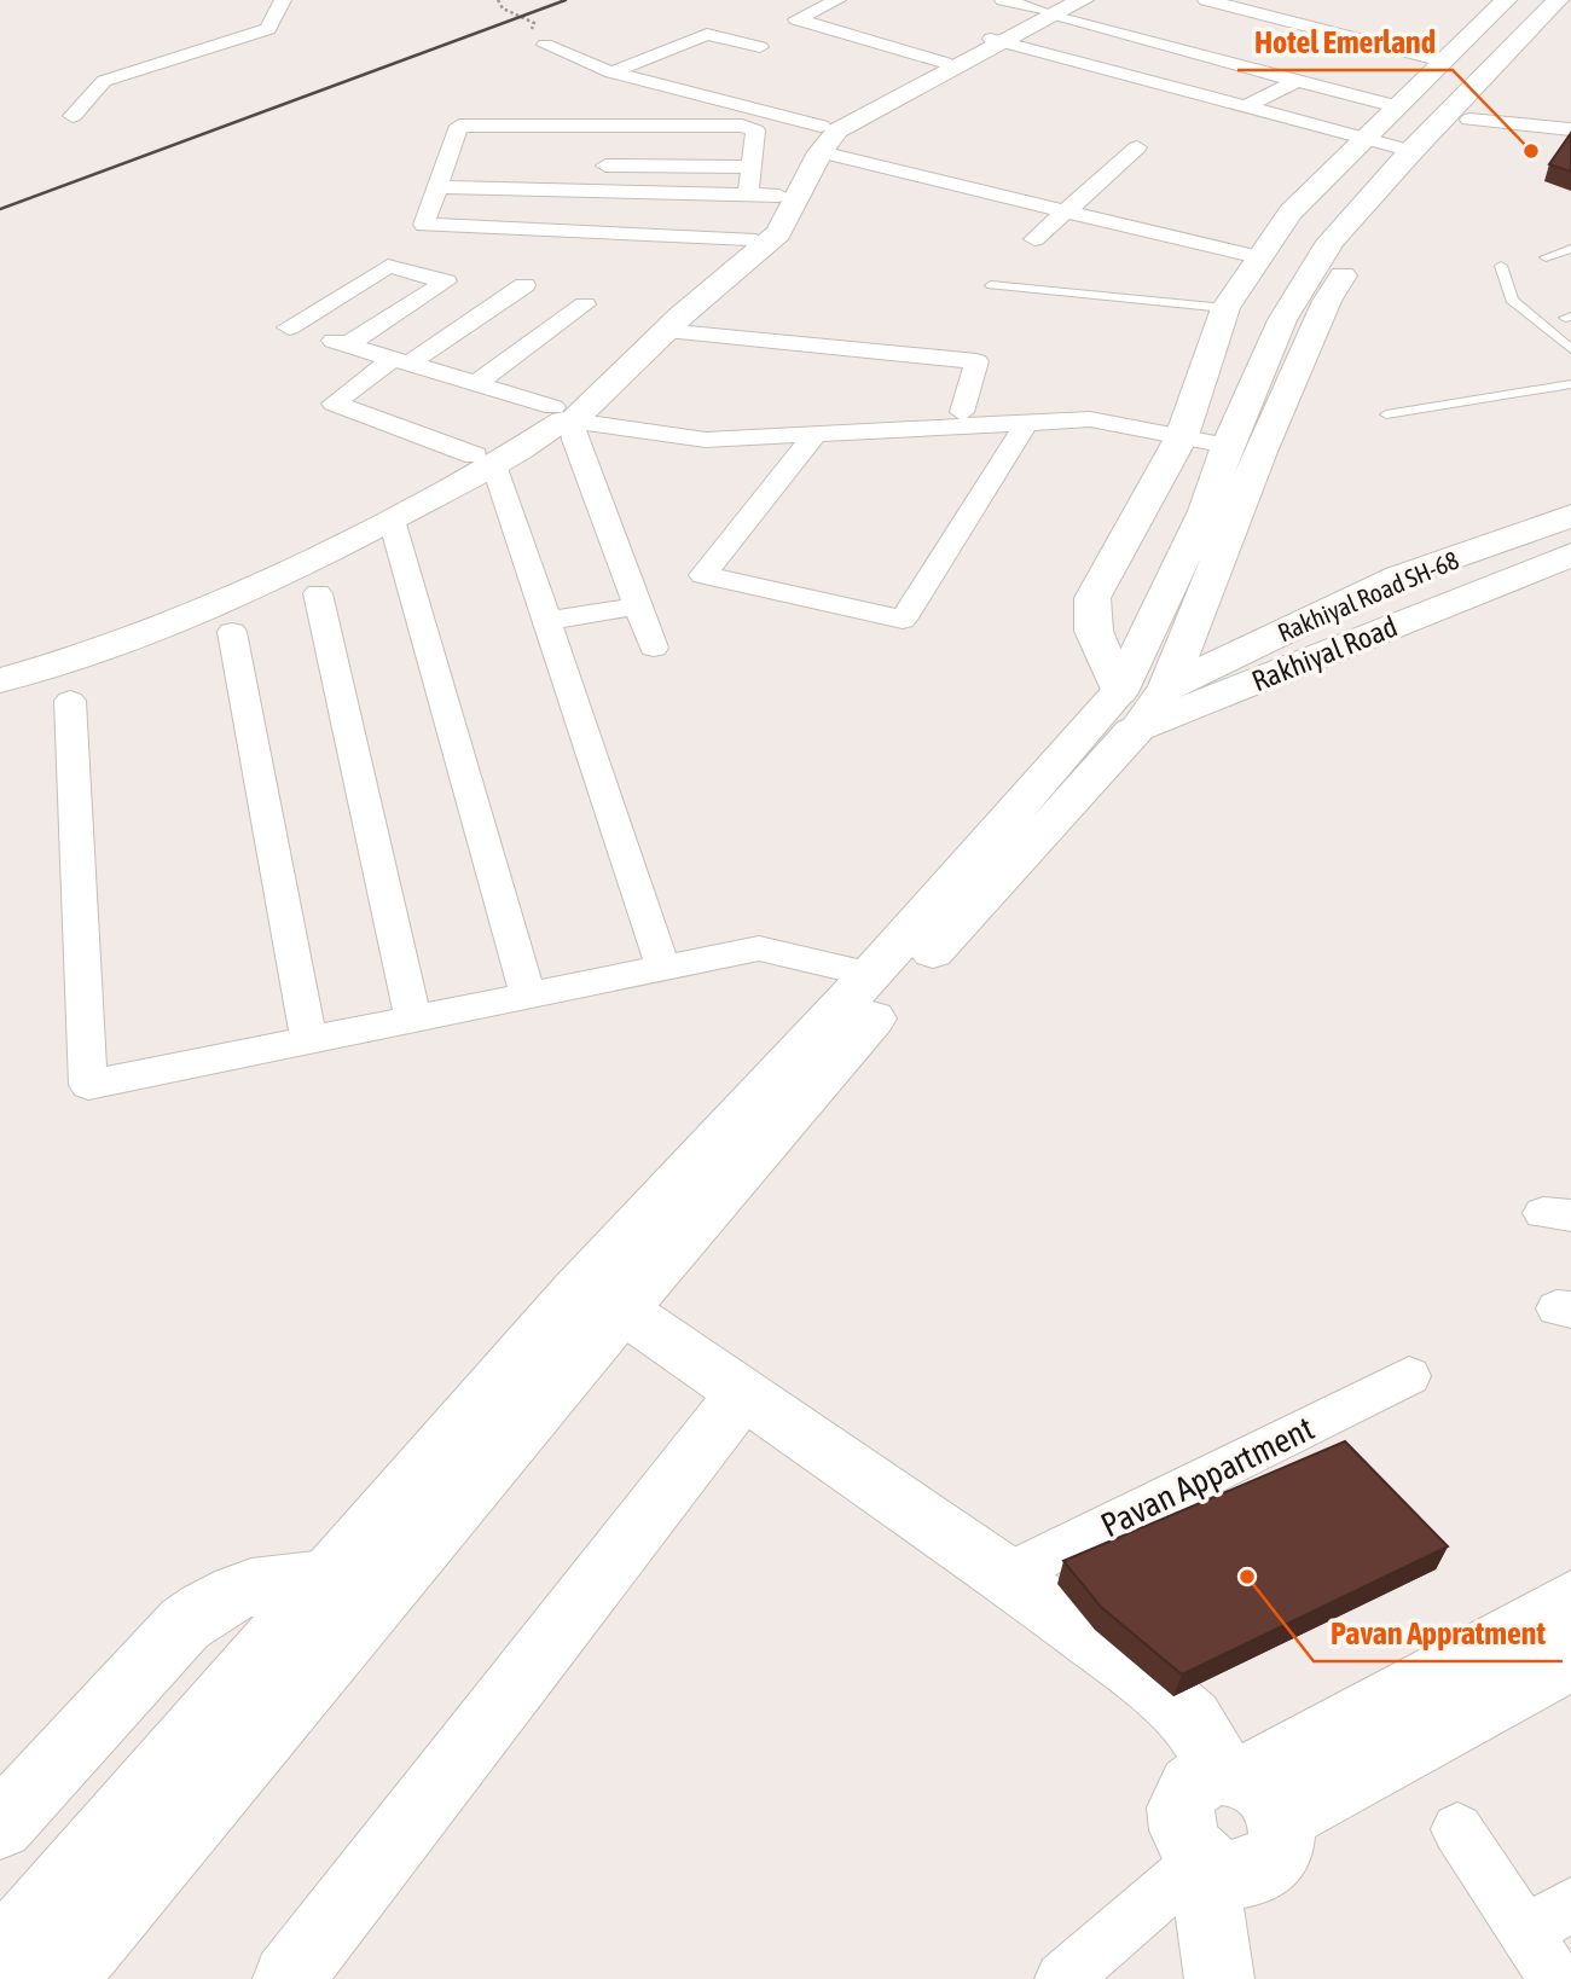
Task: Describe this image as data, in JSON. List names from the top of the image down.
{
  "streets": {
    "street": ["Rakhiyal Road SH-68", "Rakhiyal Road", "Pavan Appartment"]
  },
  "crossings": [
    ["Rakhiyal Road SH-68", "Rakhiyal Road"]
  ],
  "places": ["Hotel Emerland", "Pavan Appratment"]
}
